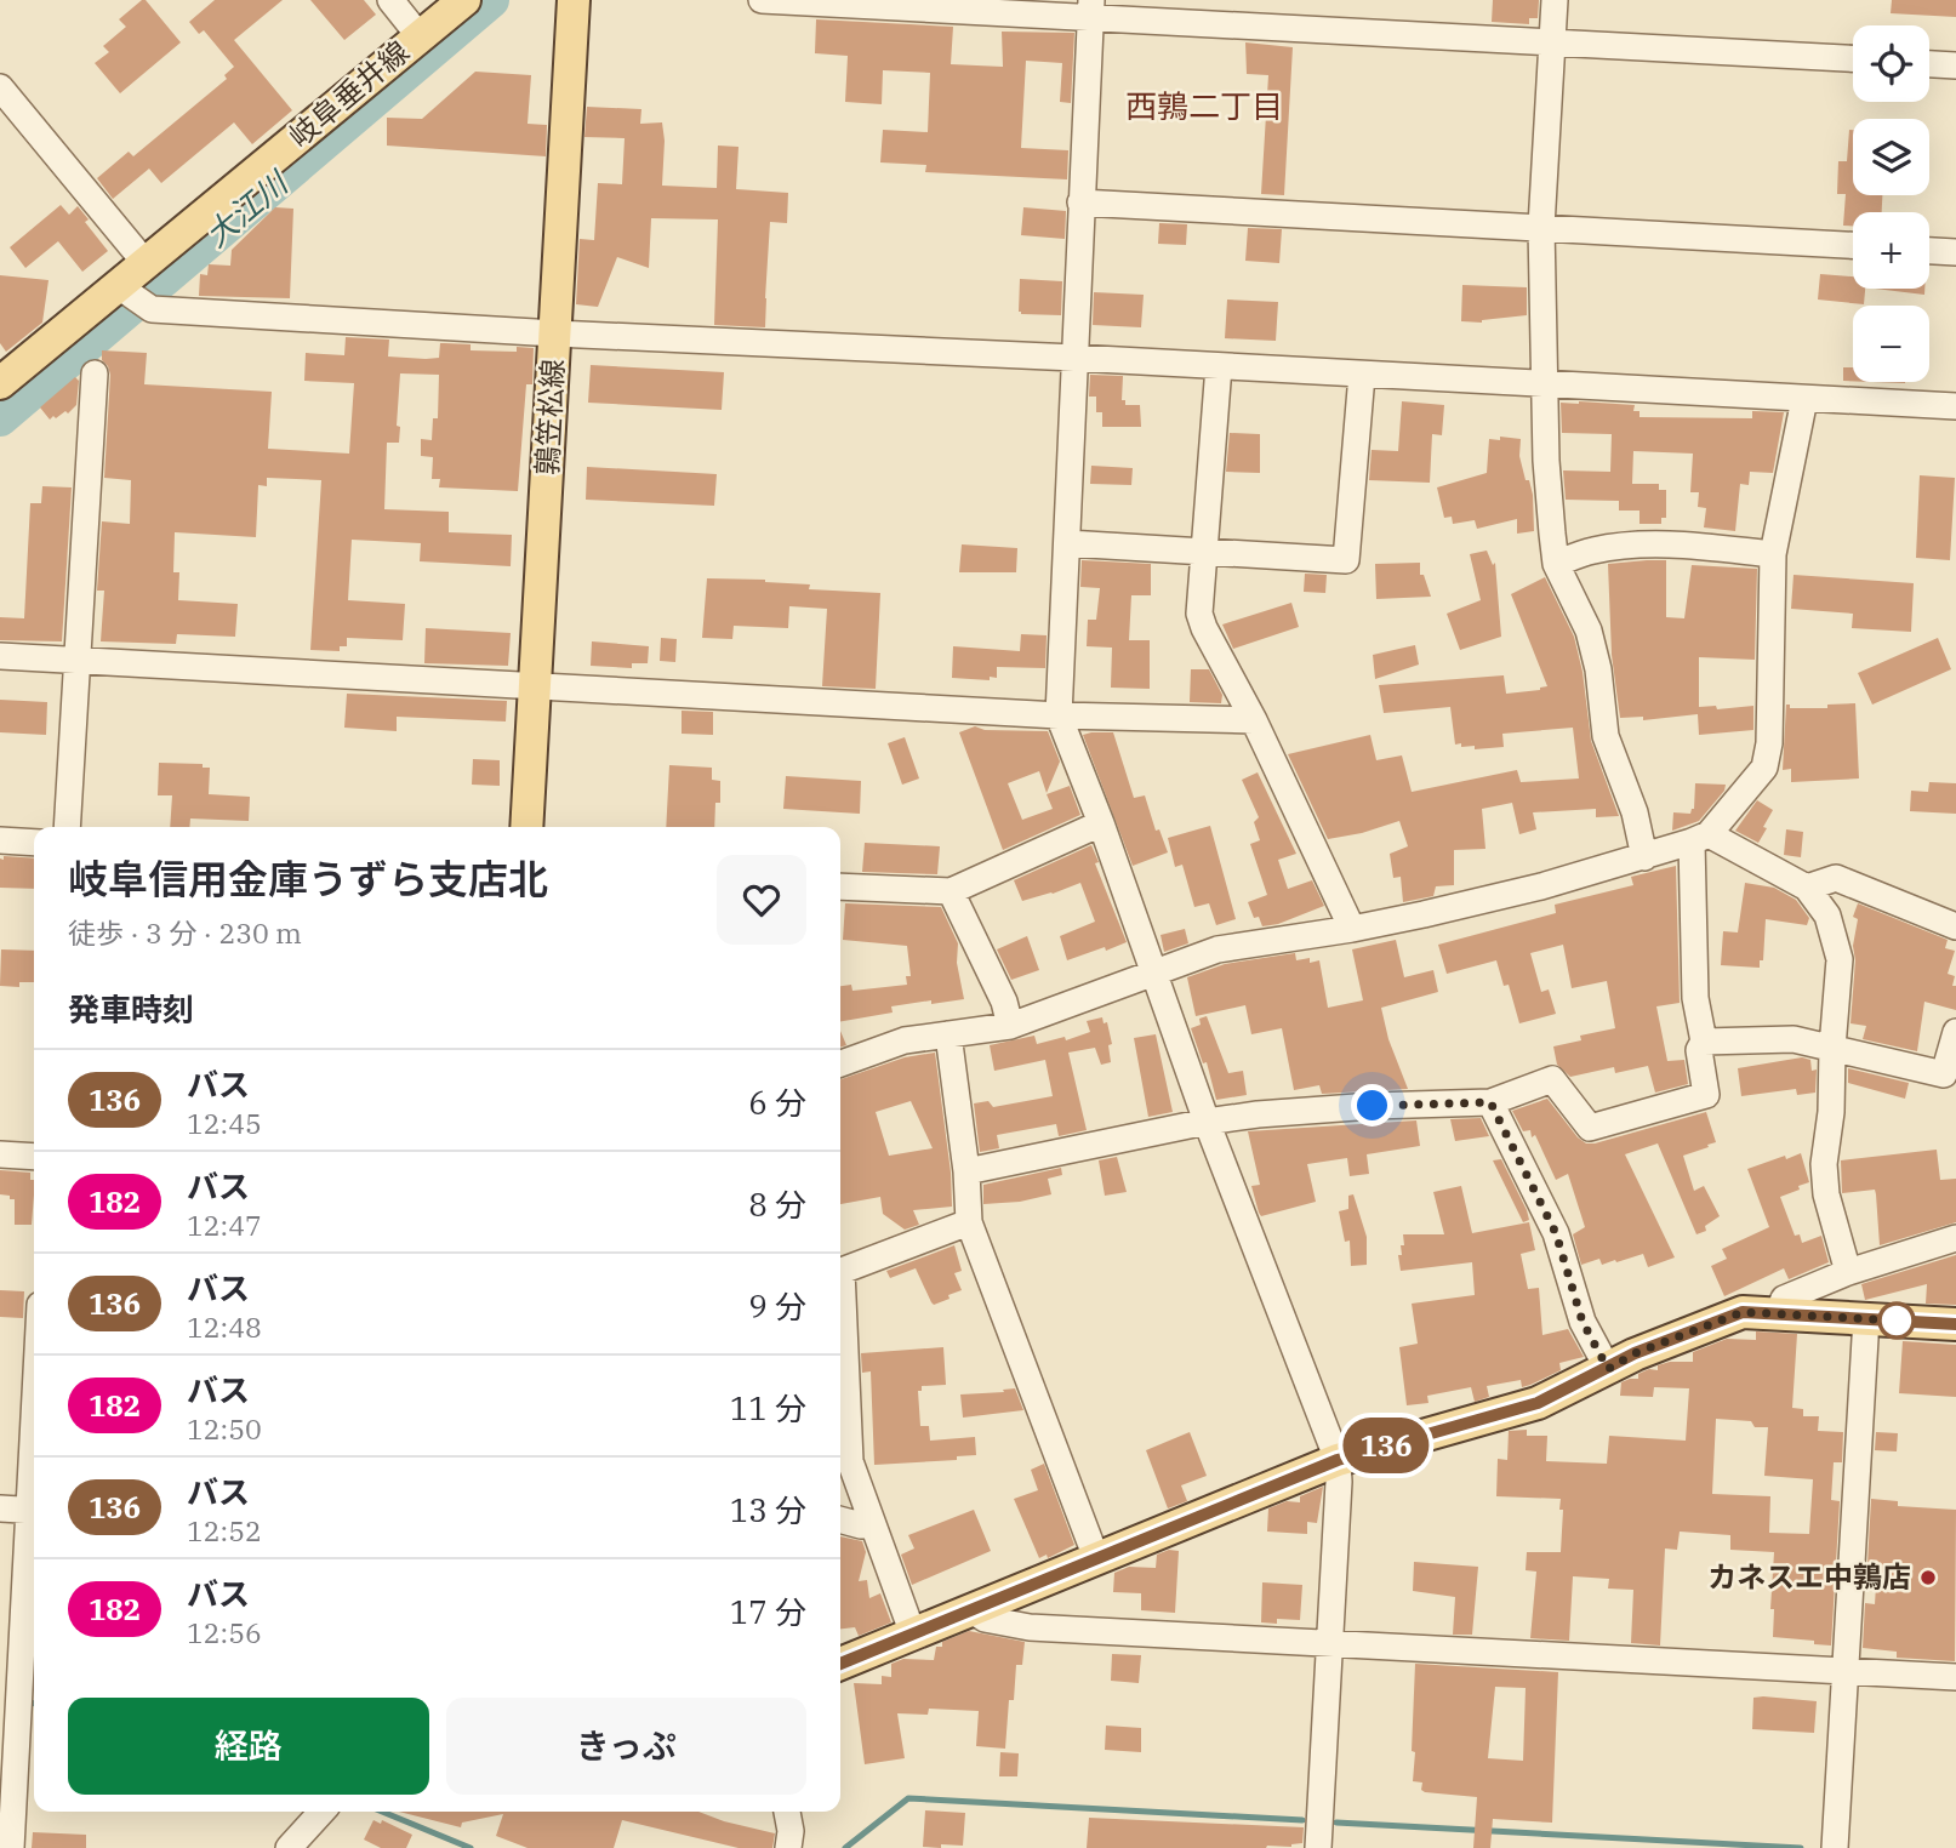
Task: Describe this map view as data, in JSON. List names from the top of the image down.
{
  "streets": {
    "main road": ["岐阜垂井線", "鶉笠松線"]
  },
  "districts": ["西鶉二丁目"],
  "water": ["大江川"],
  "places": ["カネスエ中鶉店"],
  "lines": ["bus line 136"],
  "page": {
    "on_map": "136",
    "map_buttons": ["+", "−"],
    "heading": [
      ["岐阜信用金庫うずら支店北", "徒歩 · 3 分 · 230 m"],
      "発車時刻"
    ],
    "list": [
      {
        "mark": "136",
        "name": "バス",
        "note": "12:45",
        "value": "6 分"
      },
      {
        "mark": "182",
        "name": "バス",
        "note": "12:47",
        "value": "8 分"
      },
      {
        "mark": "136",
        "name": "バス",
        "note": "12:48",
        "value": "9 分"
      },
      {
        "mark": "182",
        "name": "バス",
        "note": "12:50",
        "value": "11 分"
      },
      {
        "mark": "136",
        "name": "バス",
        "note": "12:52",
        "value": "13 分"
      },
      {
        "mark": "182",
        "name": "バス",
        "note": "12:56",
        "value": "17 分"
      }
    ],
    "buttons": ["経路", "きっぷ"]
  }
}
